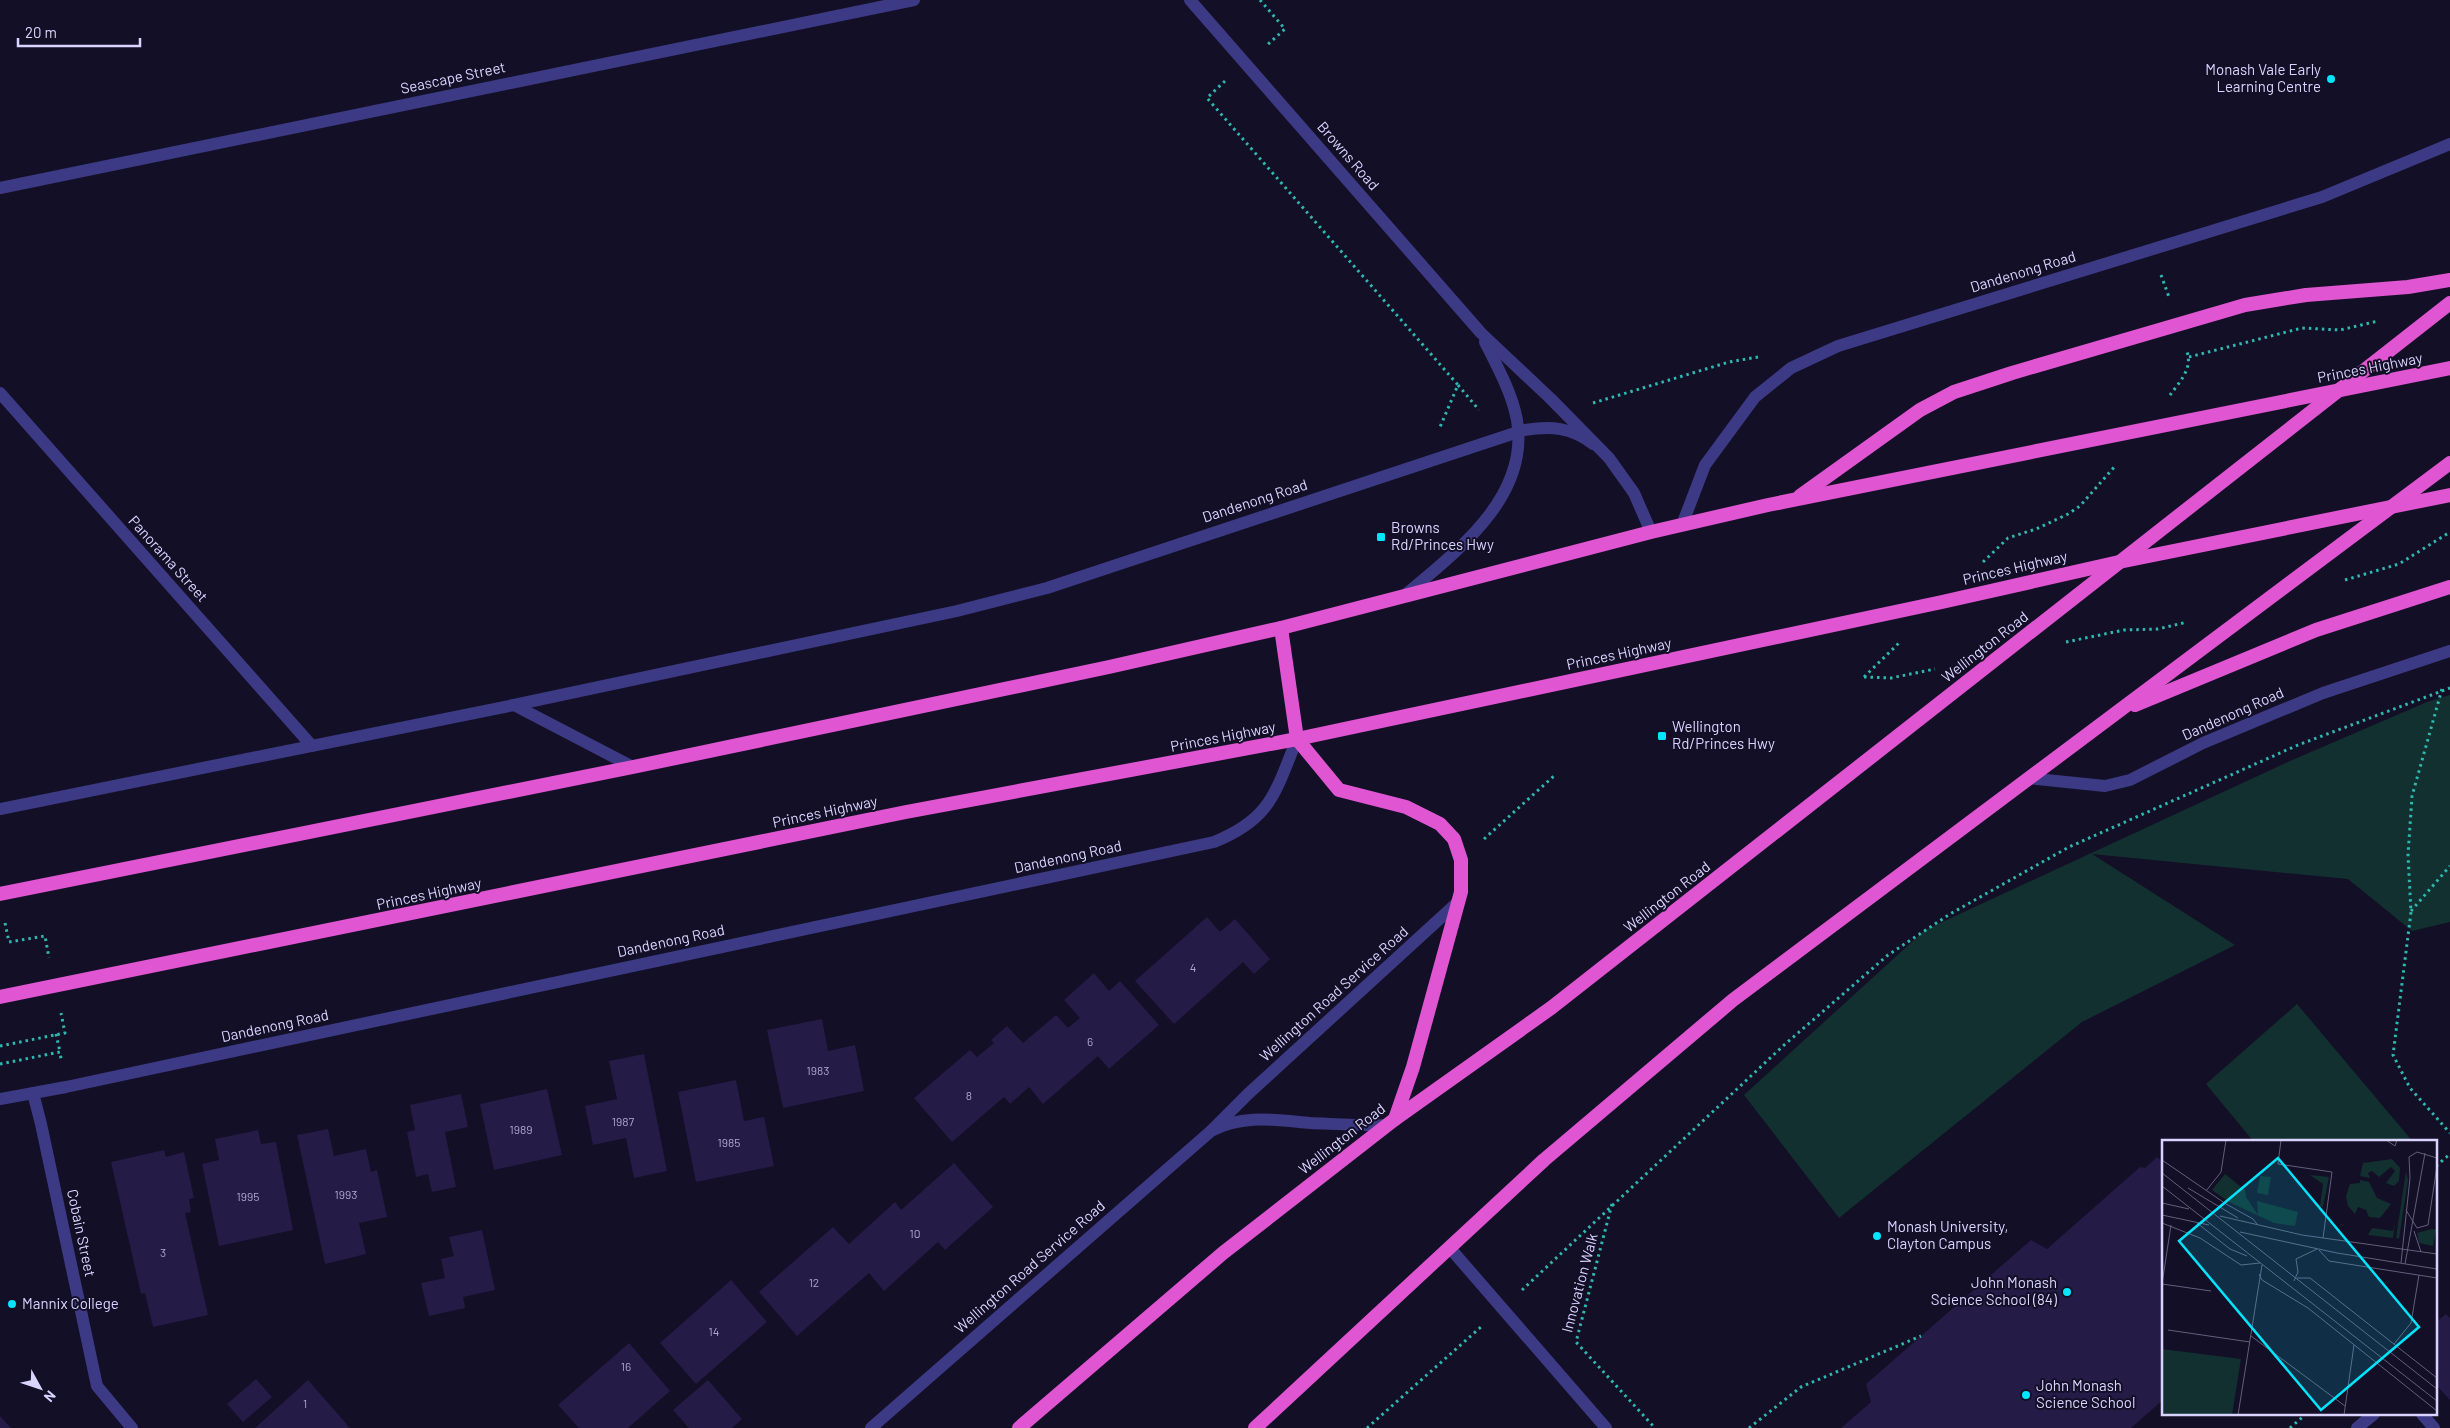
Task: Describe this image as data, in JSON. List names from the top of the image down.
{
  "streets": {
    "highway": ["Princes Highway", "Wellington Road"],
    "street": [
      "Seascape Street",
      "Browns Road",
      "Dandenong Road",
      "Panorama Street",
      "Wellington Road Service Road",
      "Cobain Street"
    ],
    "path": ["Innovation Walk"]
  },
  "crossings": [
    ["Browns Road", "Dandenong Road"],
    ["Browns Road", "Princes Highway"],
    ["Dandenong Road", "Princes Highway"],
    ["Dandenong Road", "Panorama Street"],
    ["Dandenong Road", "Cobain Street"],
    ["Princes Highway", "Wellington Road"],
    ["Wellington Road", "Wellington Road Service Road"]
  ],
  "places": {
    "other": [
      "Monash Vale Early Learning Centre",
      "Monash University, Clayton Campus",
      "John Monash Science School (84)",
      "Mannix College",
      "John Monash Science School"
    ],
    "transit": ["Browns Rd/Princes Hwy", "Wellington Rd/Princes Hwy"]
  },
  "house_numbers": [
    "4",
    "6",
    "1983",
    "8",
    "1987",
    "1989",
    "1985",
    "1993",
    "1995",
    "10",
    "3",
    "12",
    "14",
    "16",
    "1"
  ],
  "scale_bar": "20 m",
  "north": "bottom right"
}
